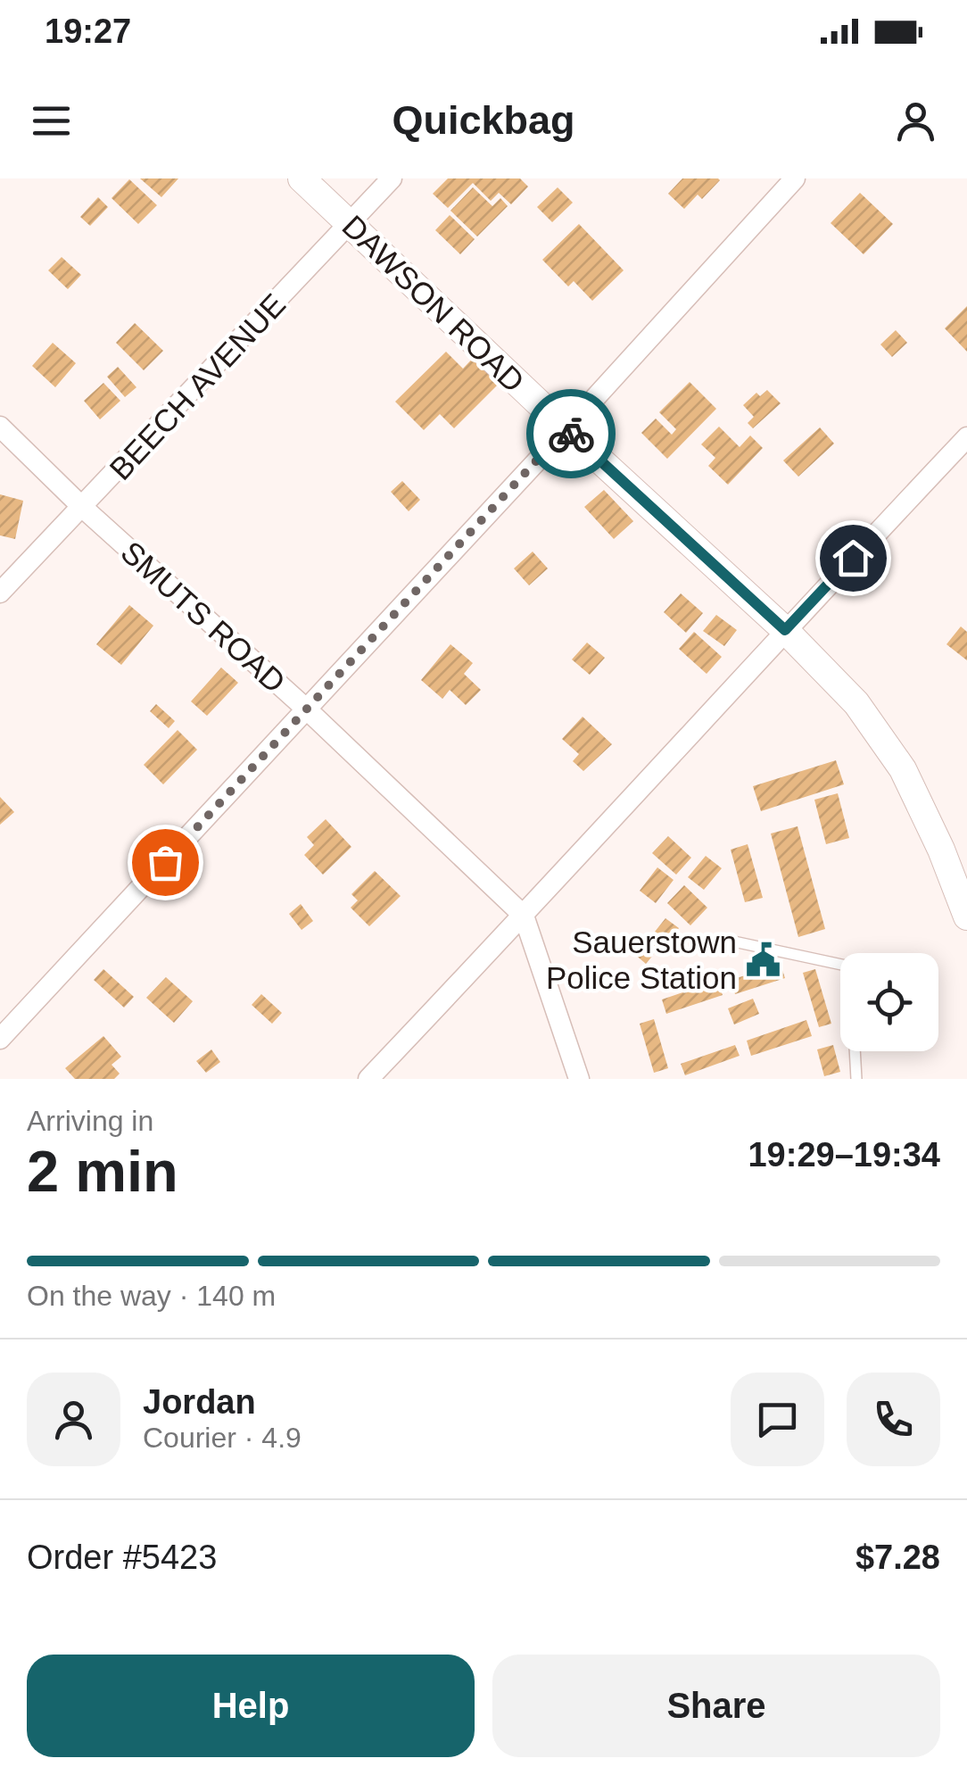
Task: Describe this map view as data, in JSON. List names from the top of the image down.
{
  "streets": {
    "street": ["DAWSON ROAD", "BEECH AVENUE", "SMUTS ROAD"]
  },
  "crossings": [
    ["DAWSON ROAD", "BEECH AVENUE"],
    ["BEECH AVENUE", "SMUTS ROAD"]
  ],
  "places": {
    "public building": ["Sauerstown Police Station"]
  },
  "page": {
    "status": "19:27",
    "header": "Quickbag",
    "heading": ["2 min", "Arriving in", "19:29–19:34"],
    "panel": [
      "Jordan",
      "Courier · 4.9",
      "Order #5423",
      "$7.28"
    ],
    "bar": "On the way · 140 m",
    "buttons": ["Help", "Share"]
  }
}
